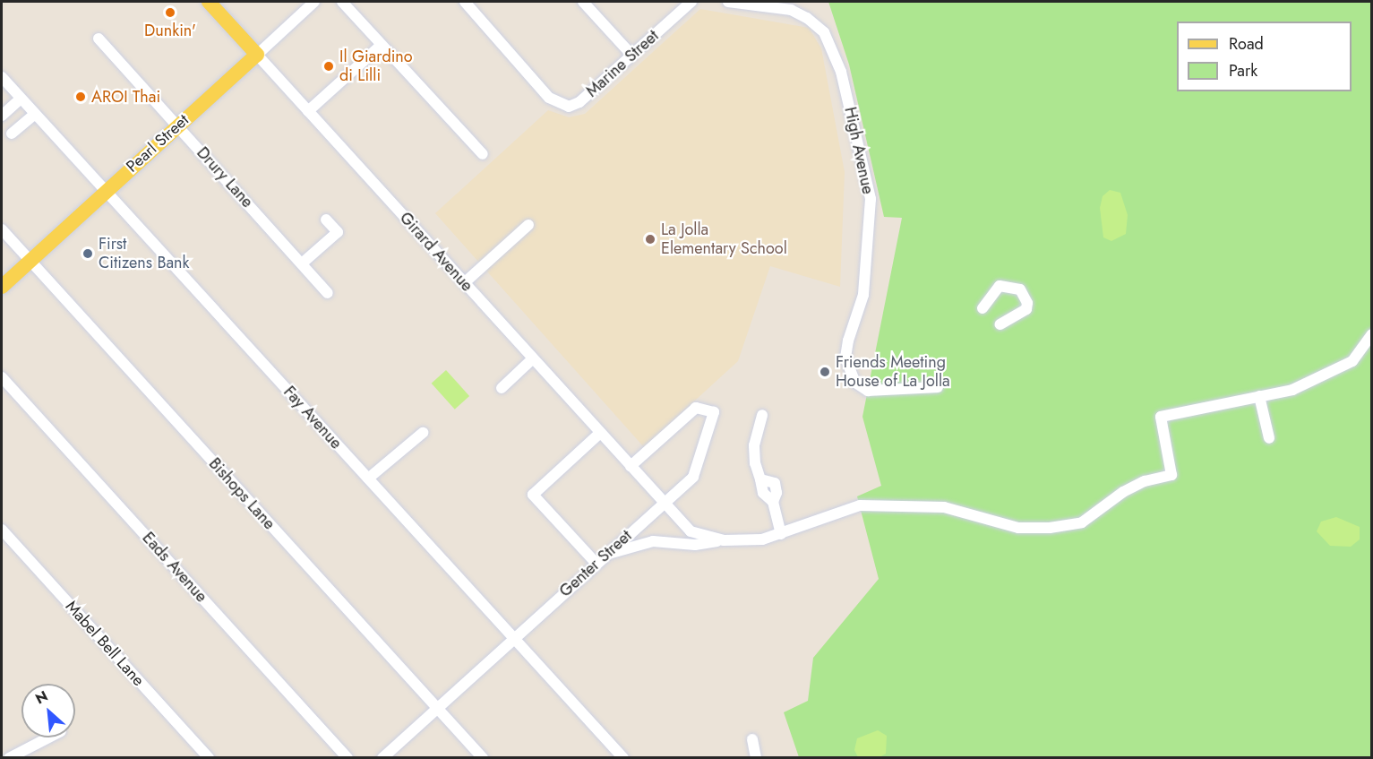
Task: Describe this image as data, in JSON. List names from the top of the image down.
{
  "streets": {
    "main road": ["Pearl Street", "Girard Avenue"],
    "street": [
      "Marine Street",
      "High Avenue",
      "Drury Lane",
      "Fay Avenue",
      "Bishops Lane",
      "Genter Street",
      "Eads Avenue",
      "Mabel Bell Lane"
    ]
  },
  "crossings": [
    ["Pearl Street", "Drury Lane"],
    ["Pearl Street", "Girard Avenue"],
    ["Pearl Street", "Fay Avenue"],
    ["Pearl Street", "Bishops Lane"],
    ["Girard Avenue", "Genter Street"],
    ["Fay Avenue", "Genter Street"],
    ["Bishops Lane", "Genter Street"]
  ],
  "places": [
    "Dunkin'",
    "Il Giardino di Lilli",
    "AROI Thai",
    "La Jolla Elementary School",
    "First Citizens Bank",
    "Friends Meeting House of La Jolla"
  ],
  "legend": ["Road", "Park"],
  "north": "top left"
}
